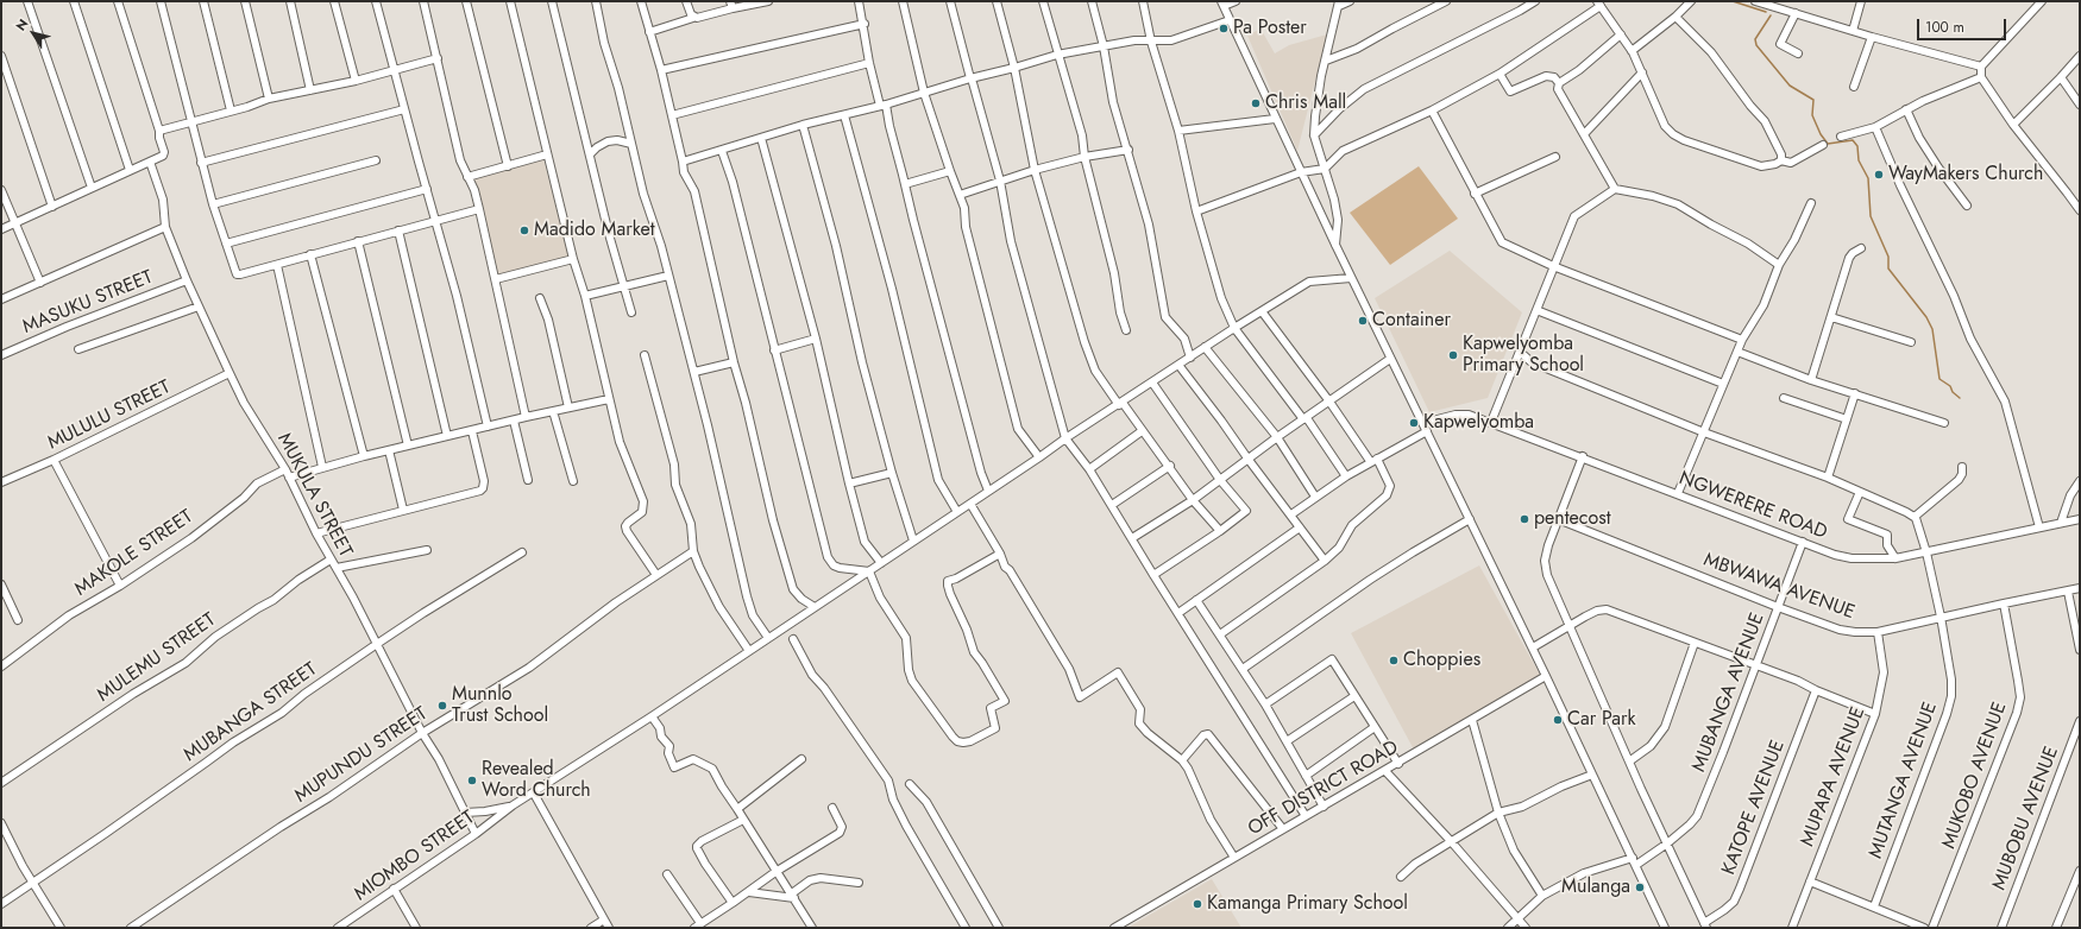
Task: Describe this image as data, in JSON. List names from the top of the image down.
{
  "streets": {
    "street": [
      "MASUKU STREET",
      "MULULU STREET",
      "MUKULA STREET",
      "NGWERERE ROAD",
      "MAKOLE STREET",
      "MBWAWA AVENUE",
      "MULEMU STREET",
      "MUBANGA AVENUE",
      "MUBANGA STREET",
      "MUPUNDU STREET",
      "MUKOBO AVENUE",
      "MUPAPA AVENUE",
      "MUTANGA AVENUE",
      "OFF DISTRICT ROAD",
      "KATOPE AVENUE",
      "MUBOBU AVENUE",
      "MIOMBO STREET"
    ]
  },
  "crossings": [
    ["MASUKU STREET", "MUKULA STREET"],
    ["MULULU STREET", "MUKULA STREET"],
    ["MUKULA STREET", "MAKOLE STREET"],
    ["MUKULA STREET", "MULEMU STREET"],
    ["MUKULA STREET", "MUBANGA STREET"],
    ["MUKULA STREET", "MUPUNDU STREET"],
    ["MUKULA STREET", "MIOMBO STREET"],
    ["NGWERERE ROAD", "MUBANGA AVENUE"],
    ["NGWERERE ROAD", "MUTANGA AVENUE"],
    ["MBWAWA AVENUE", "MUBANGA AVENUE"],
    ["MBWAWA AVENUE", "MUKOBO AVENUE"],
    ["MBWAWA AVENUE", "MUPAPA AVENUE"],
    ["MBWAWA AVENUE", "MUTANGA AVENUE"]
  ],
  "places": [
    "Pa Poster",
    "Chris Mall",
    "WayMakers Church",
    "Madido Market",
    "Container",
    "Kapwelyomba Primary School",
    "Kapwelyomba",
    "pentecost",
    "Choppies",
    "Munnlo Trust School",
    "Car Park",
    "Revealed Word Church",
    "Mulanga",
    "Kamanga Primary School"
  ],
  "scale_bar": "100 m",
  "north": "top left"
}
